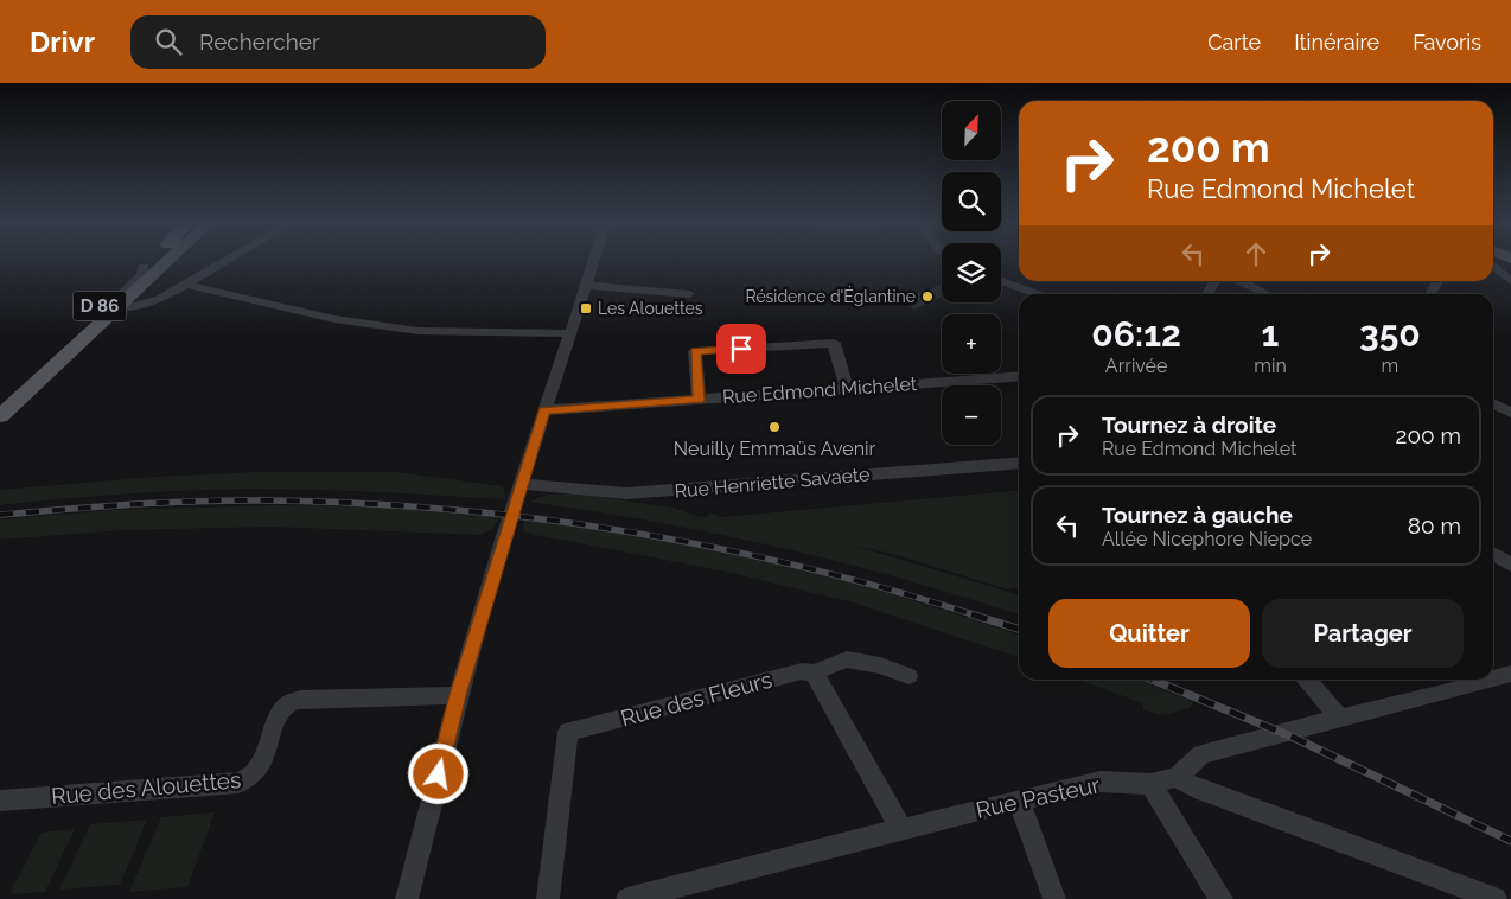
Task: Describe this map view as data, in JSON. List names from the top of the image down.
{
  "streets": {
    "main road": ["D 86"],
    "street": [
      "Rue Edmond Michelet",
      "Rue Henriette Savaete",
      "Rue des Fleurs",
      "Rue des Alouettes",
      "Rue Pasteur"
    ]
  },
  "places": {
    "other": ["Résidence d'Églantine", "Neuilly Emmaüs Avenir"],
    "transit": ["Les Alouettes"]
  },
  "north": "top right",
  "page": {
    "header": "Drivr",
    "search": "Rechercher",
    "nav": ["Carte", "Itinéraire", "Favoris"],
    "map_buttons": ["+", "−"],
    "turn": ["200 m", "Rue Edmond Michelet"],
    "eta": [
      "06:12",
      "Arrivée",
      "1",
      "min",
      "350",
      "m"
    ],
    "list": [
      {
        "name": "Tournez à droite",
        "note": "Rue Edmond Michelet",
        "value": "200 m"
      },
      {
        "name": "Tournez à gauche",
        "note": "Allée Nicephore Niepce",
        "value": "80 m"
      }
    ],
    "buttons": ["Quitter", "Partager"]
  }
}
